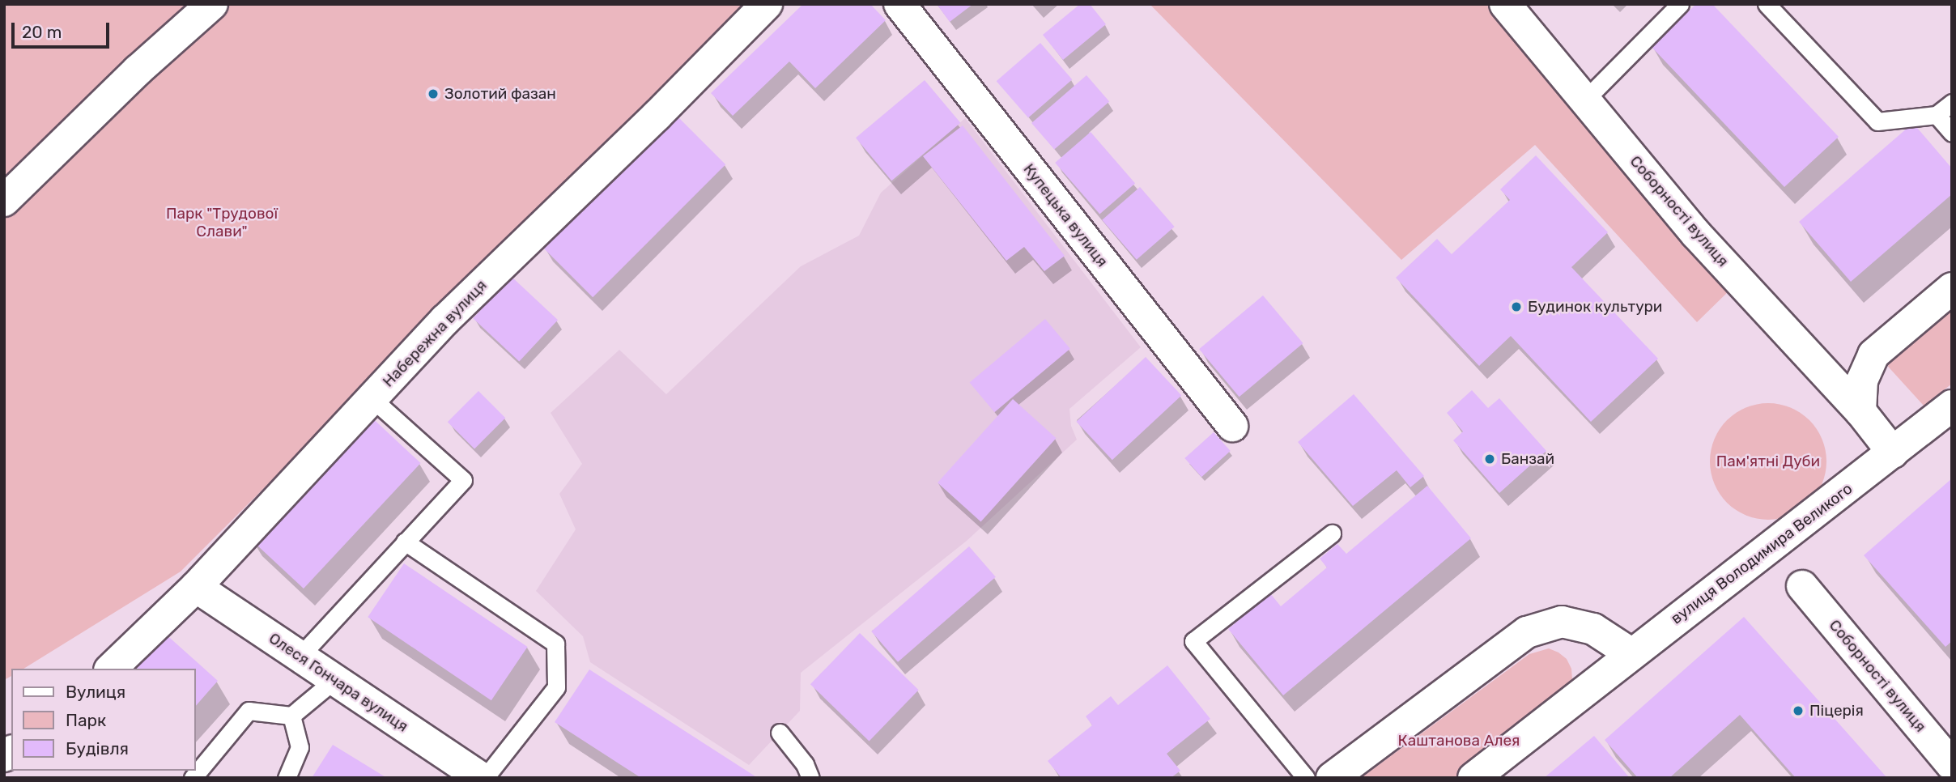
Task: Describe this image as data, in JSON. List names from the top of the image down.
{
  "streets": {
    "street": [
      "Соборності вулиця",
      "Купецька вулиця",
      "Набережна вулиця",
      "вулиця Володимира Великого",
      "Олеся Гончара вулиця"
    ]
  },
  "crossings": [
    ["Набережна вулиця", "Олеся Гончара вулиця"]
  ],
  "parks": ["Парк \"Трудової Слави\"", "Пам'ятні Дуби", "Каштанова Алея"],
  "places": [
    "Золотий фазан",
    "Будинок культури",
    "Банзай",
    "Піцерія"
  ],
  "legend": ["Вулиця", "Парк", "Будівля"],
  "scale_bar": "20 m"
}
